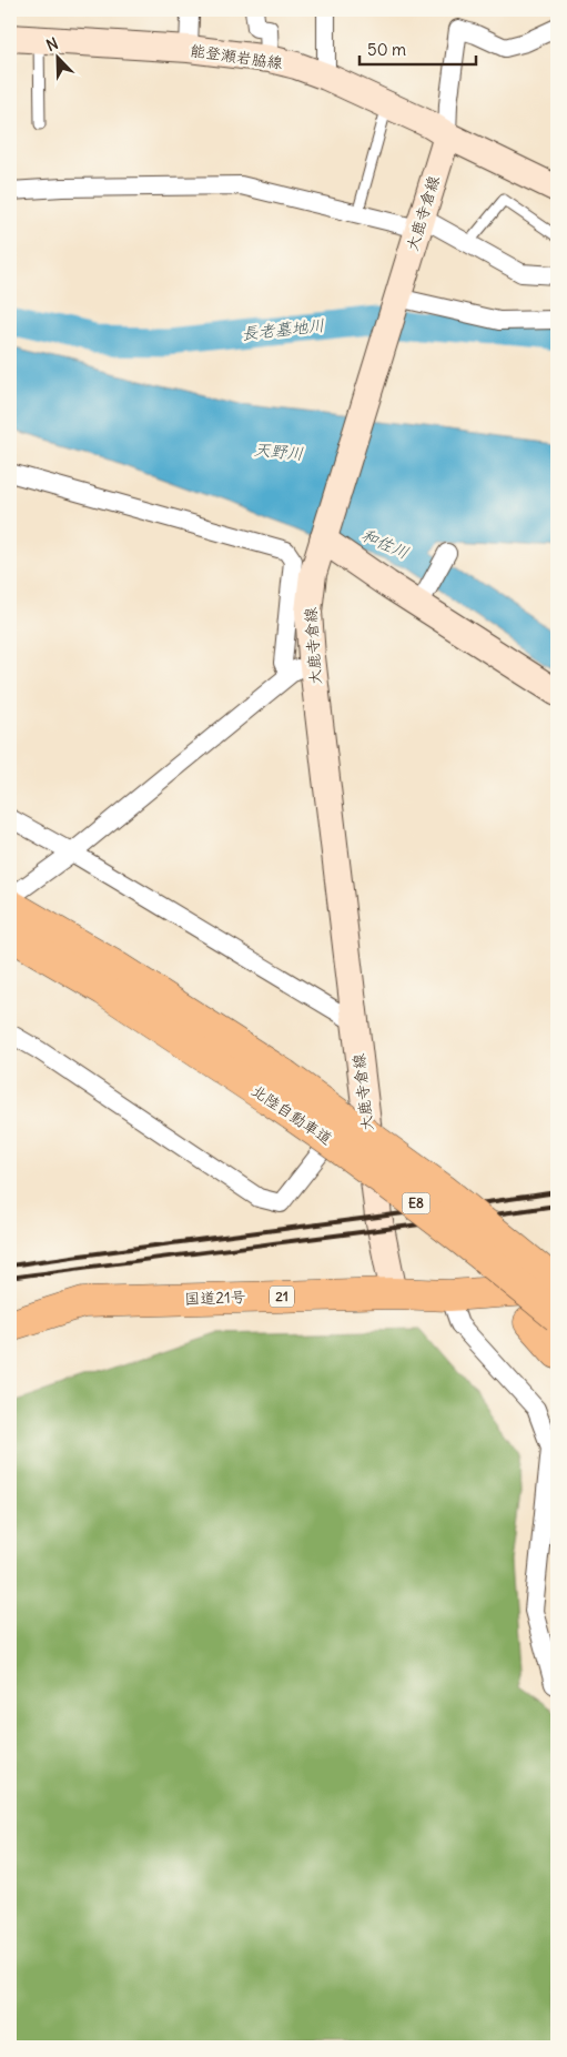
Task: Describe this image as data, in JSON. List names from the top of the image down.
{
  "streets": {
    "highway": [
      "北陸自動車道",
      "E8",
      "21",
      "国道21号"
    ],
    "main road": ["能登瀬岩脇線", "大鹿寺倉線"]
  },
  "crossings": [
    ["能登瀬岩脇線", "大鹿寺倉線"],
    ["大鹿寺倉線", "北陸自動車道"],
    ["大鹿寺倉線", "国道21号"]
  ],
  "water": ["長老墓地川", "天野川", "和佐川"],
  "scale_bar": "50 m",
  "north": "top left"
}
